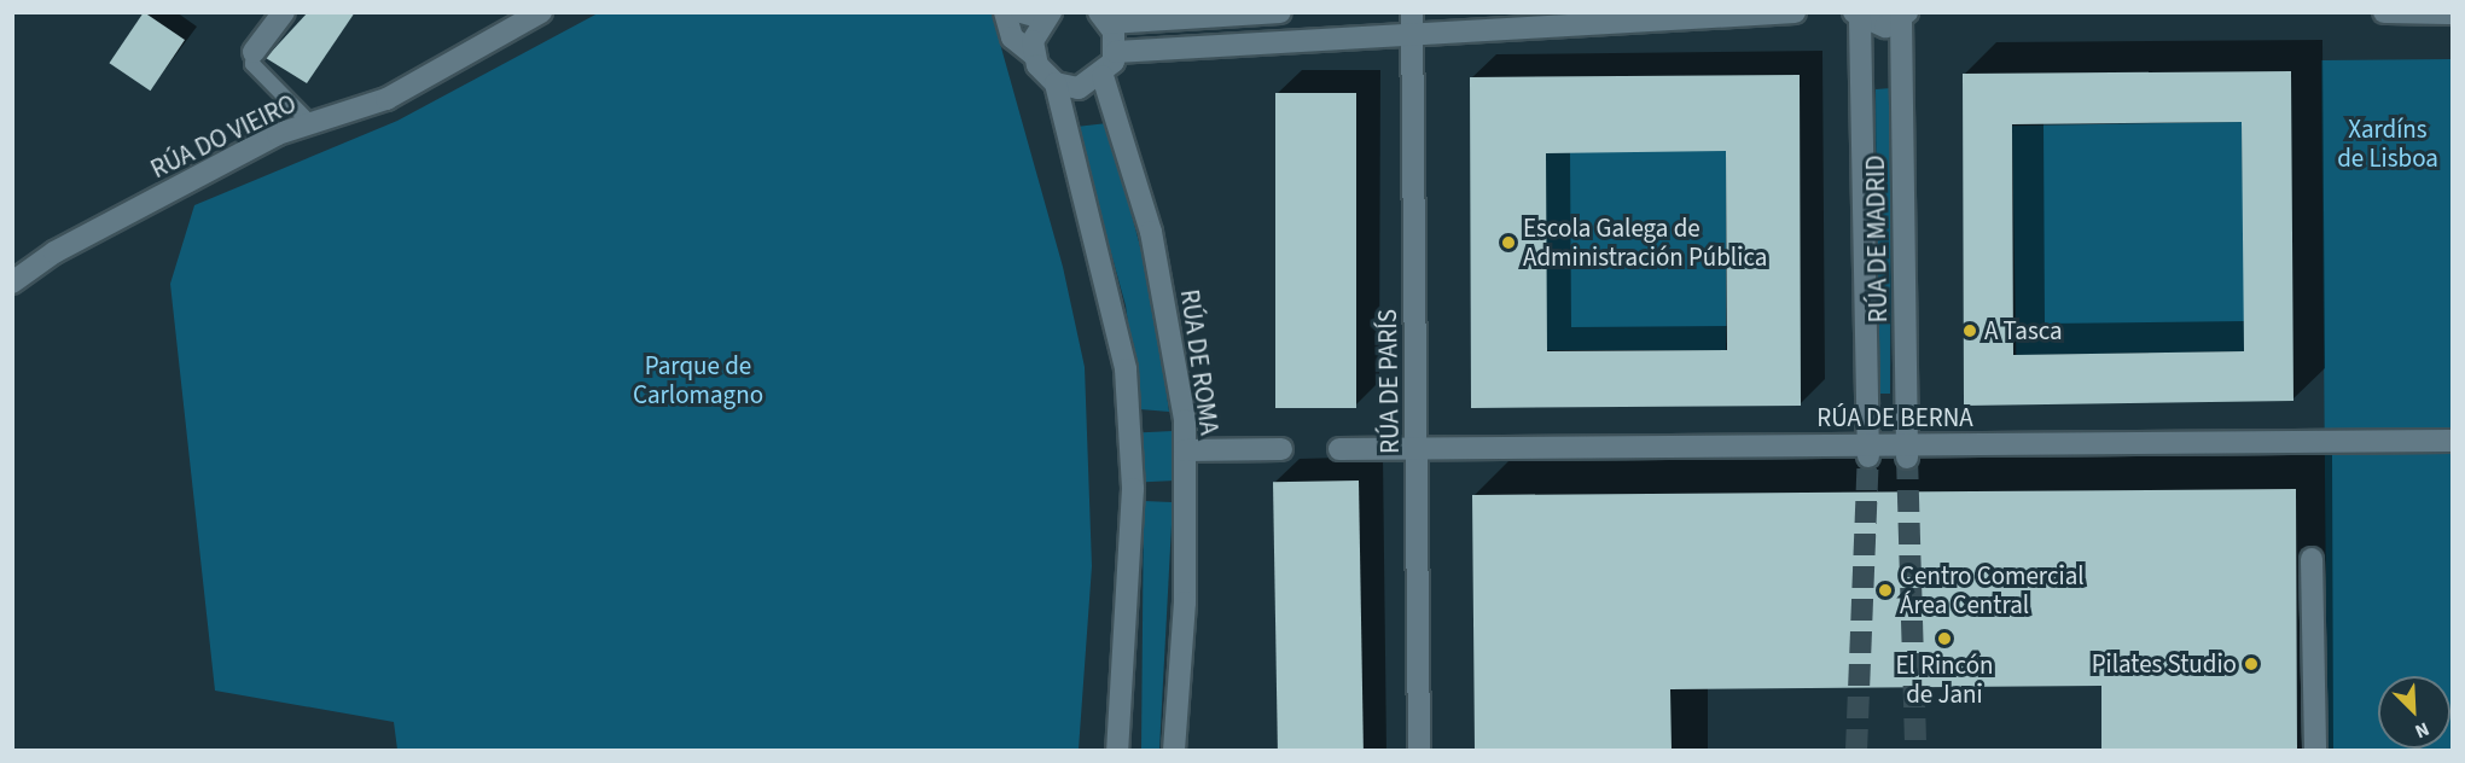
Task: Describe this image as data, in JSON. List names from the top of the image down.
{
  "streets": {
    "street": [
      "RÚA DO VIEIRO",
      "RÚA DE MADRID",
      "RÚA DE ROMA",
      "RÚA DE PARÍS",
      "RÚA DE BERNA"
    ]
  },
  "crossings": [
    ["RÚA DE MADRID", "RÚA DE BERNA"],
    ["RÚA DE PARÍS", "RÚA DE BERNA"]
  ],
  "parks": ["Xardíns de Lisboa", "Parque de Carlomagno"],
  "places": [
    "Escola Galega de Administración Pública",
    "A Tasca",
    "Centro Comercial Área Central",
    "El Rincón de Jani",
    "Pilates Studio"
  ],
  "north": "bottom right"
}
